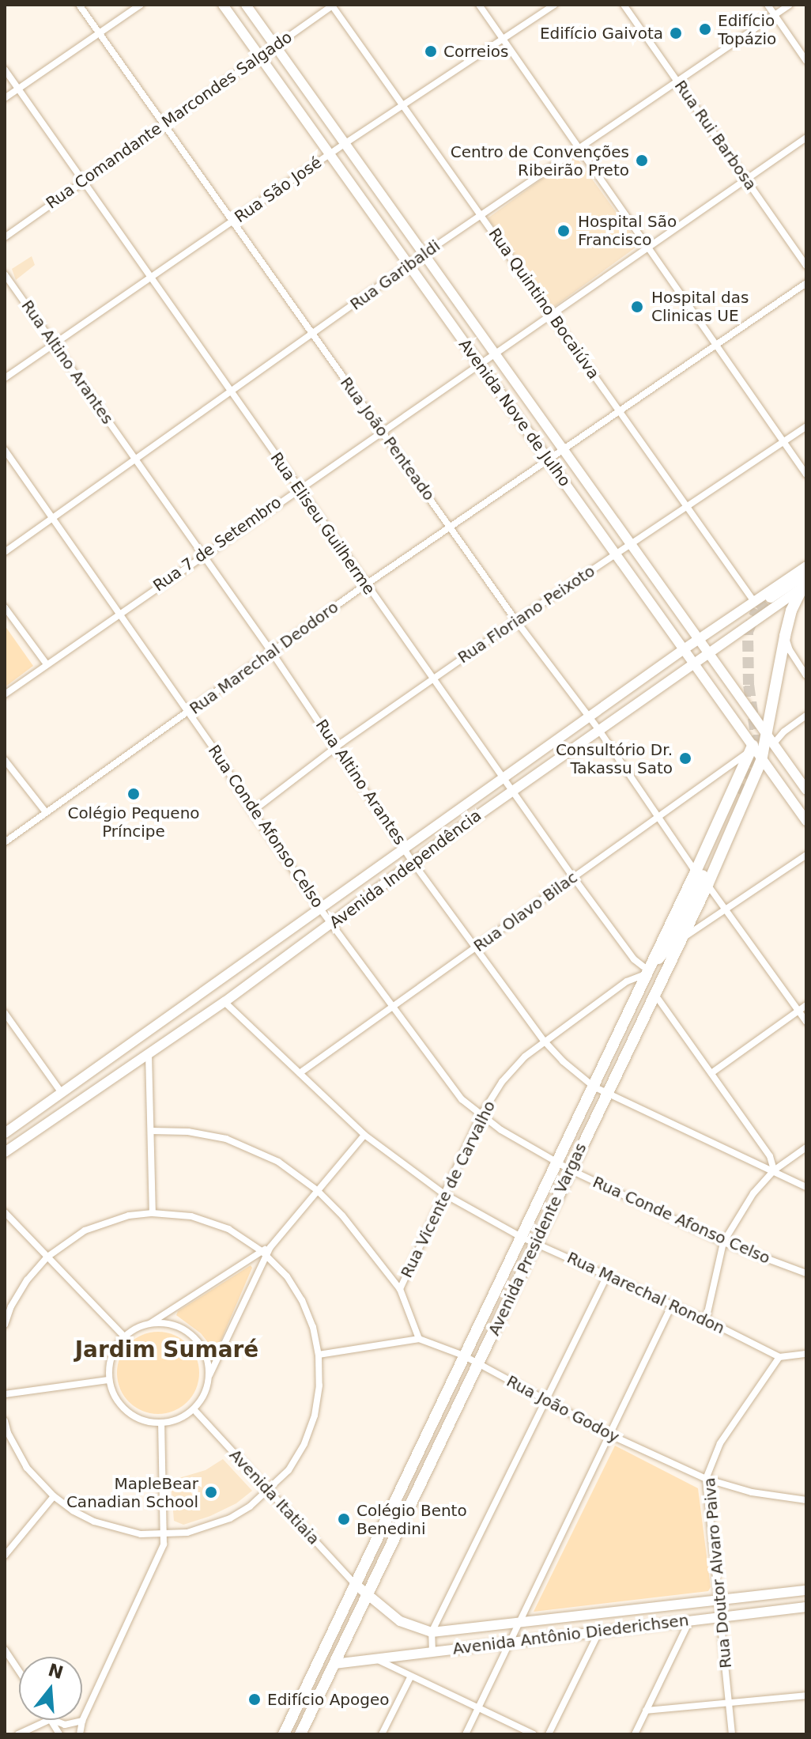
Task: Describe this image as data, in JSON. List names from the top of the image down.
{
  "streets": {
    "main road": [
      "Avenida Nove de Julho",
      "Avenida Independência",
      "Avenida Presidente Vargas",
      "Avenida Antônio Diederichsen"
    ],
    "street": [
      "Rua Comandante Marcondes Salgado",
      "Rua Rui Barbosa",
      "Rua São José",
      "Rua Garibaldi",
      "Rua Quintino Bocaiúva",
      "Rua Altino Arantes",
      "Rua João Penteado",
      "Rua Eliseu Guilherme",
      "Rua 7 de Setembro",
      "Rua Floriano Peixoto",
      "Rua Marechal Deodoro",
      "Rua Conde Afonso Celso",
      "Rua Olavo Bilac",
      "Rua Vicente de Carvalho",
      "Rua Marechal Rondon",
      "Rua João Godoy",
      "Avenida Itatiaia",
      "Rua Doutor Alvaro Paiva"
    ]
  },
  "crossings": [
    ["Rua Comandante Marcondes Salgado", "Rua Quintino Bocaiúva"],
    ["Rua Comandante Marcondes Salgado", "Avenida Nove de Julho"],
    ["Rua Comandante Marcondes Salgado", "Rua João Penteado"],
    ["Rua Comandante Marcondes Salgado", "Rua Eliseu Guilherme"],
    ["Rua Rui Barbosa", "Rua Garibaldi"],
    ["Rua Rui Barbosa", "Rua 7 de Setembro"],
    ["Rua São José", "Rua Quintino Bocaiúva"],
    ["Rua São José", "Rua Altino Arantes"],
    ["Rua São José", "Avenida Nove de Julho"],
    ["Rua São José", "Rua João Penteado"],
    ["Rua São José", "Rua Eliseu Guilherme"],
    ["Rua Garibaldi", "Rua Quintino Bocaiúva"],
    ["Rua Garibaldi", "Rua Altino Arantes"],
    ["Rua Garibaldi", "Avenida Nove de Julho"],
    ["Rua Garibaldi", "Rua João Penteado"],
    ["Rua Garibaldi", "Rua Eliseu Guilherme"],
    ["Rua Garibaldi", "Rua Conde Afonso Celso"],
    ["Rua Quintino Bocaiúva", "Rua 7 de Setembro"],
    ["Rua Quintino Bocaiúva", "Rua Floriano Peixoto"],
    ["Rua Quintino Bocaiúva", "Rua Marechal Deodoro"],
    ["Rua Quintino Bocaiúva", "Avenida Independência"],
    ["Rua Altino Arantes", "Rua 7 de Setembro"],
    ["Rua Altino Arantes", "Rua Floriano Peixoto"],
    ["Rua Altino Arantes", "Rua Marechal Deodoro"],
    ["Rua Altino Arantes", "Avenida Independência"],
    ["Rua Altino Arantes", "Rua Olavo Bilac"],
    ["Rua Altino Arantes", "Rua Vicente de Carvalho"],
    ["Rua Altino Arantes", "Avenida Presidente Vargas"],
    ["Avenida Nove de Julho", "Rua 7 de Setembro"],
    ["Avenida Nove de Julho", "Rua Floriano Peixoto"],
    ["Avenida Nove de Julho", "Rua Marechal Deodoro"],
    ["Avenida Nove de Julho", "Avenida Independência"],
    ["Avenida Nove de Julho", "Rua Olavo Bilac"],
    ["Avenida Nove de Julho", "Avenida Presidente Vargas"],
    ["Rua João Penteado", "Rua 7 de Setembro"],
    ["Rua João Penteado", "Rua Floriano Peixoto"],
    ["Rua João Penteado", "Rua Marechal Deodoro"],
    ["Rua João Penteado", "Avenida Independência"],
    ["Rua João Penteado", "Rua Olavo Bilac"],
    ["Rua João Penteado", "Avenida Presidente Vargas"],
    ["Rua Eliseu Guilherme", "Rua 7 de Setembro"],
    ["Rua Eliseu Guilherme", "Rua Floriano Peixoto"],
    ["Rua Eliseu Guilherme", "Rua Marechal Deodoro"],
    ["Rua Eliseu Guilherme", "Avenida Independência"],
    ["Rua Eliseu Guilherme", "Rua Olavo Bilac"],
    ["Rua Eliseu Guilherme", "Rua Vicente de Carvalho"],
    ["Rua Eliseu Guilherme", "Avenida Presidente Vargas"],
    ["Rua 7 de Setembro", "Rua Conde Afonso Celso"],
    ["Rua Floriano Peixoto", "Rua Conde Afonso Celso"],
    ["Rua Marechal Deodoro", "Rua Conde Afonso Celso"],
    ["Rua Conde Afonso Celso", "Avenida Independência"],
    ["Rua Conde Afonso Celso", "Rua Olavo Bilac"],
    ["Rua Conde Afonso Celso", "Rua Vicente de Carvalho"],
    ["Rua Conde Afonso Celso", "Avenida Presidente Vargas"],
    ["Avenida Independência", "Rua Marechal Rondon"],
    ["Rua Olavo Bilac", "Avenida Presidente Vargas"],
    ["Rua Olavo Bilac", "Rua Marechal Rondon"],
    ["Rua Vicente de Carvalho", "Avenida Presidente Vargas"],
    ["Rua Vicente de Carvalho", "Rua Marechal Rondon"],
    ["Avenida Presidente Vargas", "Rua Marechal Rondon"],
    ["Avenida Presidente Vargas", "Rua João Godoy"],
    ["Avenida Presidente Vargas", "Avenida Itatiaia"],
    ["Avenida Presidente Vargas", "Avenida Antônio Diederichsen"],
    ["Rua Marechal Rondon", "Rua Doutor Alvaro Paiva"],
    ["Rua João Godoy", "Rua Doutor Alvaro Paiva"],
    ["Avenida Itatiaia", "Avenida Antônio Diederichsen"],
    ["Rua Doutor Alvaro Paiva", "Avenida Antônio Diederichsen"]
  ],
  "districts": ["Jardim Sumaré"],
  "places": [
    "Edifício Topázio",
    "Edifício Gaivota",
    "Correios",
    "Centro de Convenções Ribeirão Preto",
    "Hospital São Francisco",
    "Hospital das Clinicas UE",
    "Consultório Dr. Takassu Sato",
    "Colégio Pequeno Príncipe",
    "MapleBear Canadian School",
    "Colégio Bento Benedini",
    "Edifício Apogeo"
  ],
  "north": "top"
}
